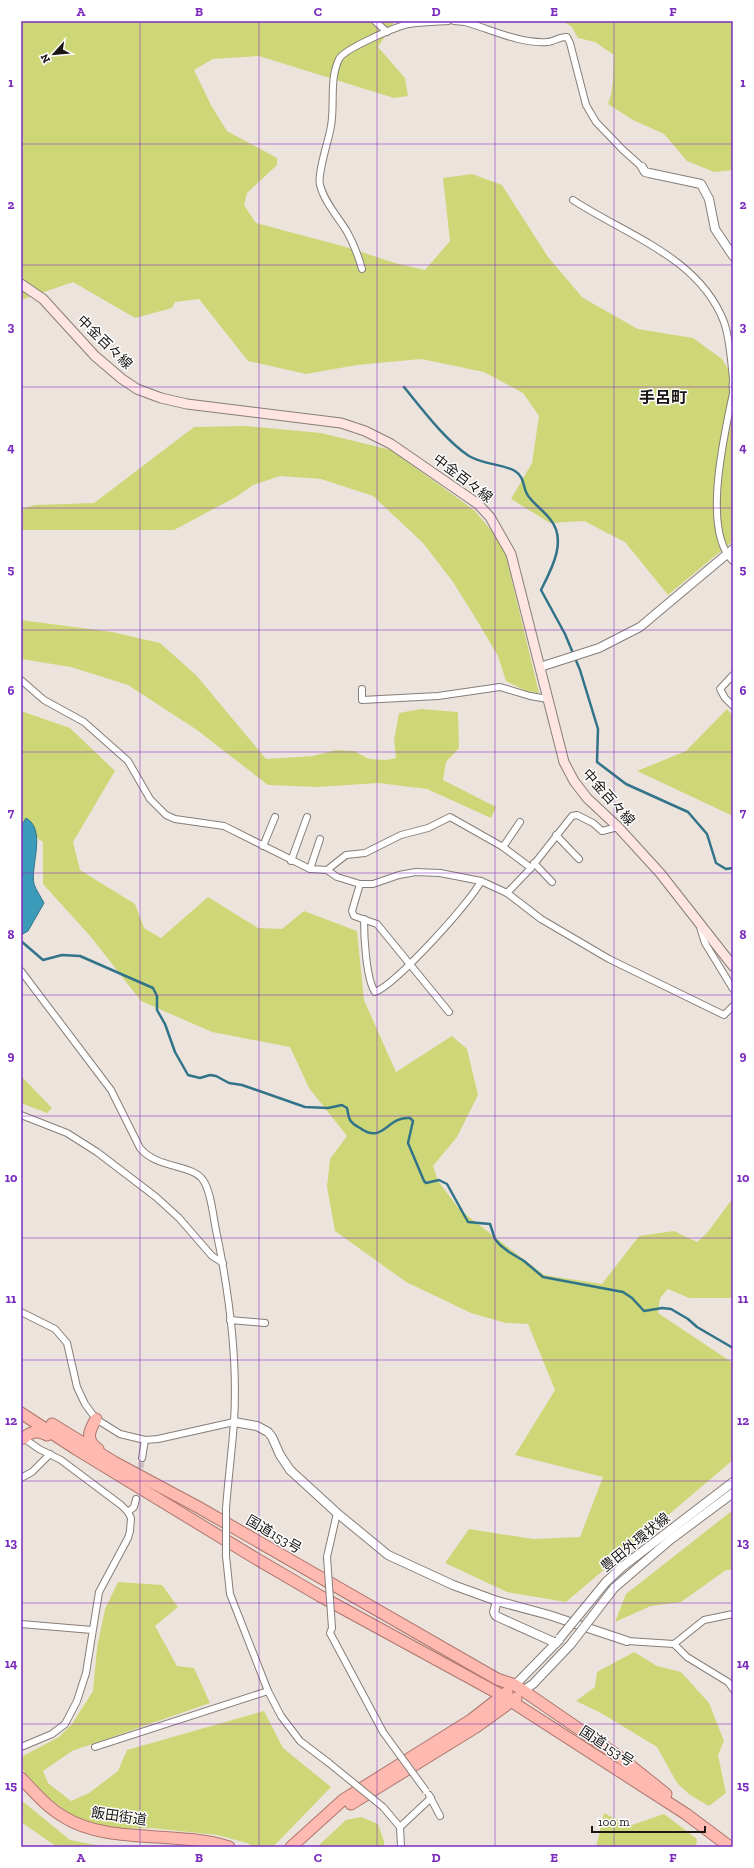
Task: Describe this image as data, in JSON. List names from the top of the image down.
{
  "streets": {
    "highway": ["国道153号", "飯田街道"],
    "main road": ["中金百々線"],
    "street": ["豊田外環状線"]
  },
  "crossings": [
    ["国道153号", "豊田外環状線"]
  ],
  "districts": ["手呂町"],
  "scale_bar": "100 m",
  "north": "bottom left",
  "grid": {
    "columns": [
      "A",
      "B",
      "C",
      "D",
      "E",
      "F"
    ],
    "rows": [
      "1",
      "2",
      "3",
      "4",
      "5",
      "6",
      "7",
      "8",
      "9",
      "10",
      "11",
      "12",
      "13",
      "14",
      "15"
    ]
  }
}
